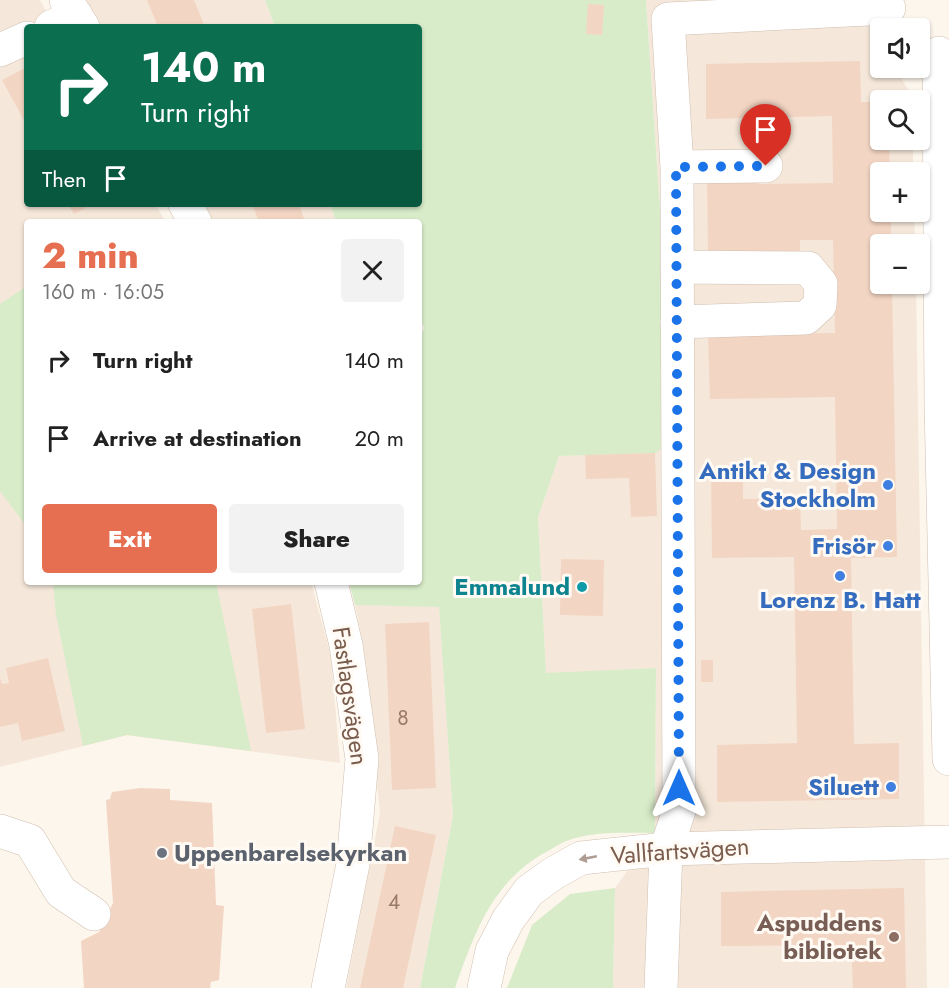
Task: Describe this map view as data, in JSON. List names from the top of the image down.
{
  "streets": {
    "street": ["Fastlagsvägen", "Vallfartsvägen"]
  },
  "one_way": ["Vallfartsvägen"],
  "places": [
    "Antikt & Design Stockholm",
    "Frisör",
    "Lorenz B. Hatt",
    "Emmalund",
    "Siluett",
    "Uppenbarelsekyrkan",
    "Aspuddens bibliotek"
  ],
  "house_numbers": ["8", "4"],
  "page": {
    "map_buttons": ["+", "−"],
    "turn": ["140 m", "Turn right"],
    "then": "Then",
    "heading": ["2 min", "160 m · 16:05"],
    "list": [
      {
        "name": "Turn right",
        "value": "140 m"
      },
      {
        "name": "Arrive at destination",
        "value": "20 m"
      }
    ],
    "buttons": ["Exit", "Share"]
  }
}
